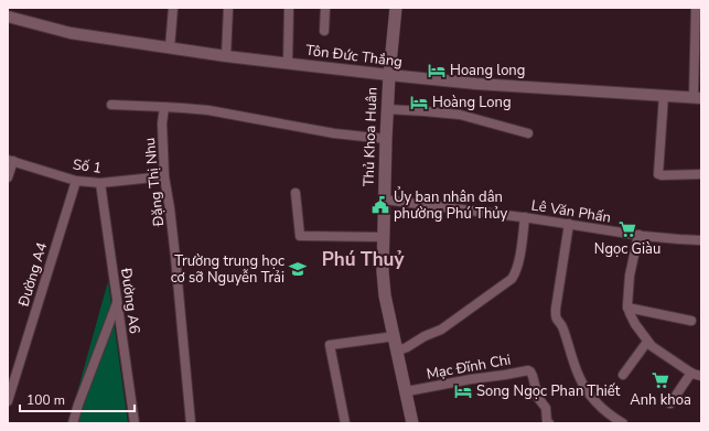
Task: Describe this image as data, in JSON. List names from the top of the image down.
{
  "streets": {
    "main road": ["Thủ Khoa Huân"],
    "street": [
      "Tôn Đức Thắng",
      "Số 1",
      "Đặng Thị Nhu",
      "Lê Văn Phấn",
      "Đường A4",
      "Đường A6",
      "Mạc Đĩnh Chi"
    ]
  },
  "crossings": [
    ["Tôn Đức Thắng", "Thủ Khoa Huân"],
    ["Thủ Khoa Huân", "Lê Văn Phấn"],
    ["Thủ Khoa Huân", "Mạc Đĩnh Chi"],
    ["Số 1", "Đặng Thị Nhu"],
    ["Số 1", "Đường A4"],
    ["Số 1", "Đường A6"]
  ],
  "districts": ["Phú Thuỷ"],
  "places": {
    "hotel": ["Hoang long", "Hoàng Long", "Song Ngọc Phan Thiết"],
    "public building": ["Ủy ban nhân dân phường Phú Thủy"],
    "supermarket": ["Ngọc Giàu", "Anh khoa"],
    "school or university": ["Trường trung học cơ sỡ Nguyễn Trải"]
  },
  "scale_bar": "100 m"
}
